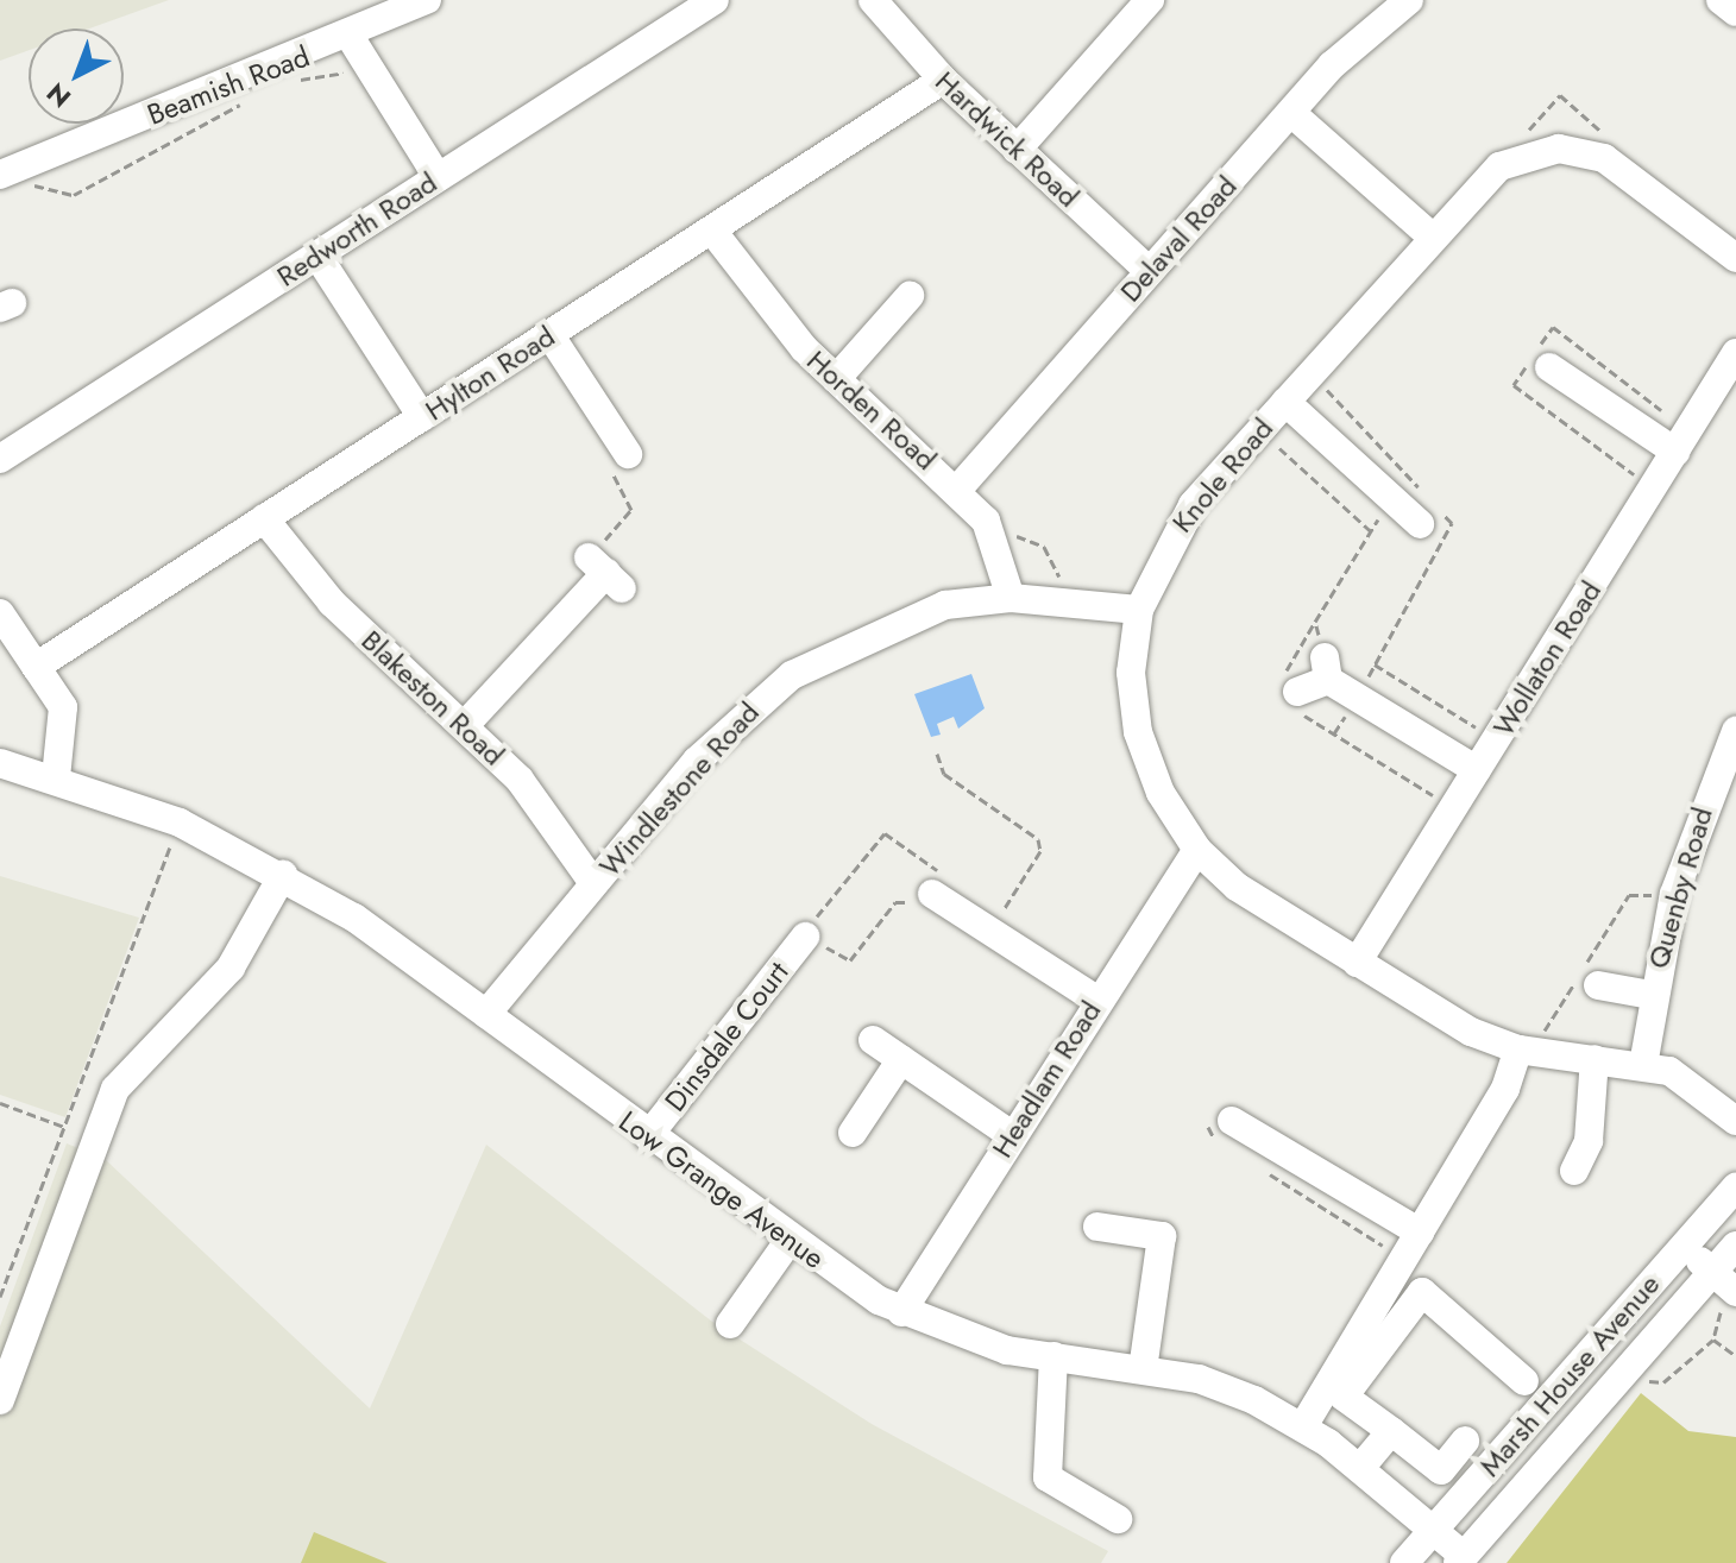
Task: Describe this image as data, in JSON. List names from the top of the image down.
{
  "streets": {
    "street": [
      "Beamish Road",
      "Hardwick Road",
      "Redworth Road",
      "Delaval Road",
      "Hylton Road",
      "Horden Road",
      "Knole Road",
      "Wollaton Road",
      "Blakeston Road",
      "Windlestone Road",
      "Quenby Road",
      "Dinsdale Court",
      "Headlam Road",
      "Low Grange Avenue",
      "Marsh House Avenue"
    ]
  },
  "crossings": [
    ["Hardwick Road", "Delaval Road"],
    ["Hardwick Road", "Hylton Road"],
    ["Delaval Road", "Horden Road"],
    ["Hylton Road", "Horden Road"],
    ["Hylton Road", "Blakeston Road"],
    ["Horden Road", "Windlestone Road"],
    ["Knole Road", "Wollaton Road"],
    ["Knole Road", "Windlestone Road"],
    ["Knole Road", "Quenby Road"],
    ["Knole Road", "Headlam Road"],
    ["Blakeston Road", "Windlestone Road"],
    ["Windlestone Road", "Low Grange Avenue"],
    ["Dinsdale Court", "Low Grange Avenue"],
    ["Headlam Road", "Low Grange Avenue"],
    ["Low Grange Avenue", "Marsh House Avenue"]
  ],
  "north": "bottom left"
}
